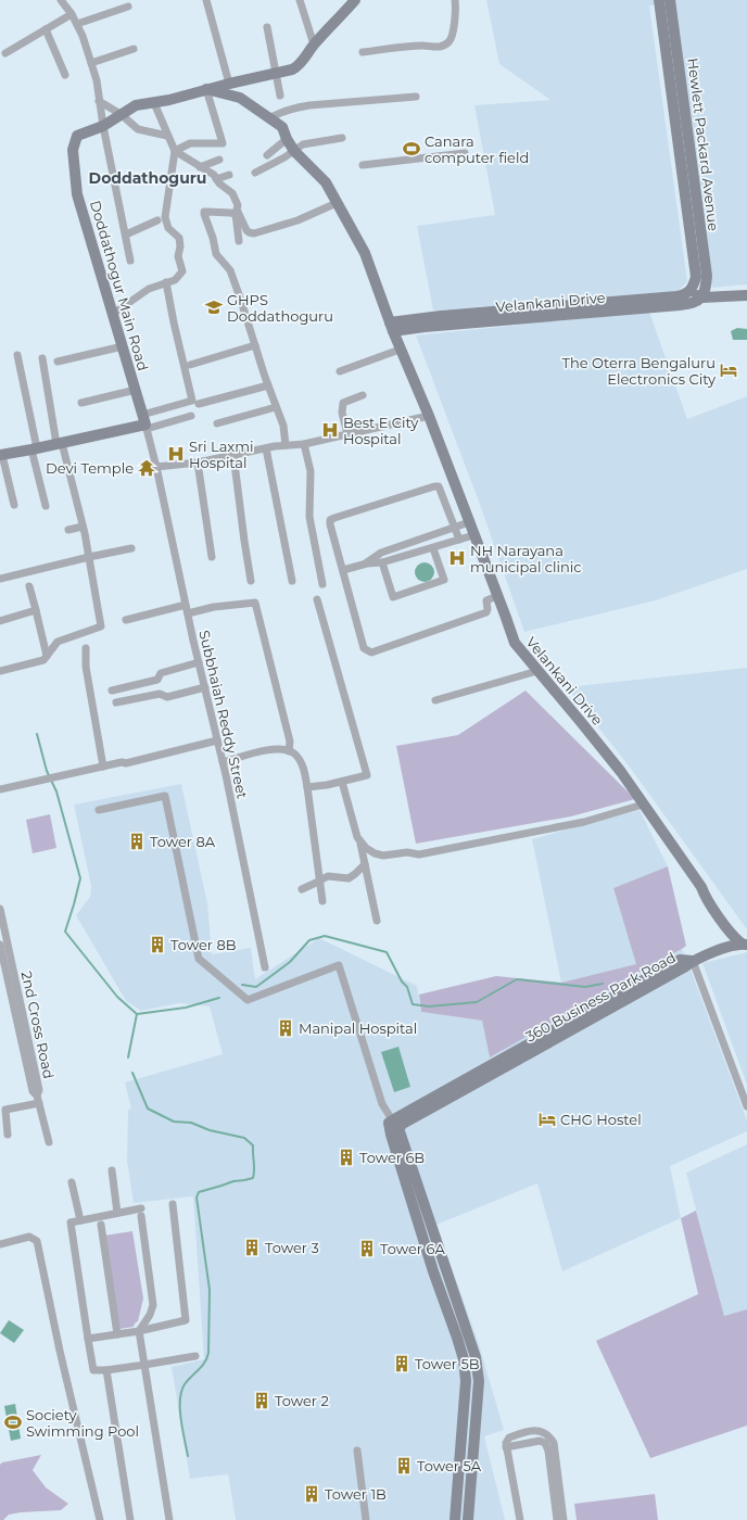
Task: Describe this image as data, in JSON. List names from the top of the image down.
{
  "streets": {
    "street": [
      "Hewlett Packard Avenue",
      "Doddathogur Main Road",
      "Velankani Drive",
      "Subbhaiah Reddy Street",
      "360 Business Park Road",
      "2nd Cross Road"
    ]
  },
  "crossings": [
    ["Hewlett Packard Avenue", "Velankani Drive"],
    ["Doddathogur Main Road", "Subbhaiah Reddy Street"],
    ["Velankani Drive", "360 Business Park Road"]
  ],
  "districts": ["Doddathoguru"],
  "places": {
    "sports": ["Canara computer field", "Society Swimming Pool"],
    "school or university": ["GHPS Doddathoguru"],
    "hotel": ["The Oterra Bengaluru Electronics City", "CHG Hostel"],
    "hospital": ["Best E City Hospital", "Sri Laxmi Hospital", "NH Narayana municipal clinic"],
    "temple": ["Devi Temple"],
    "building": [
      "Tower 8A",
      "Tower 8B",
      "Manipal Hospital",
      "Tower 6B",
      "Tower 3",
      "Tower 6A",
      "Tower 5B",
      "Tower 2",
      "Tower 5A",
      "Tower 1B"
    ]
  }
}
